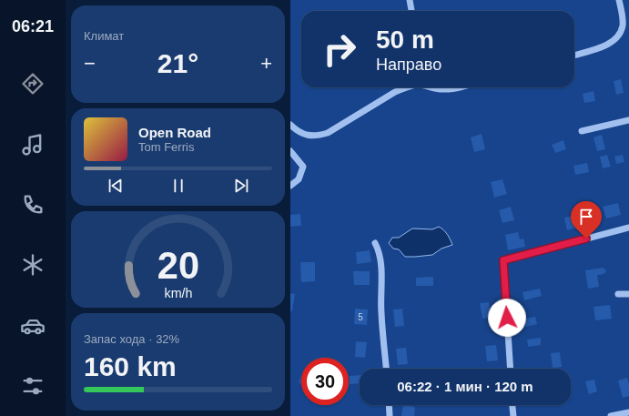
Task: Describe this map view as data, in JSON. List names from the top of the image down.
{
  "house_numbers": ["5"],
  "page": {
    "tabs": "06:21",
    "tile": [
      "Климат",
      ["Запас хода · 32%", "160 km"]
    ],
    "turn": ["50 m", "Направо"],
    "heat": ["−", "21°", "+"],
    "song": ["Open Road", "Tom Ferris"],
    "limit": "30",
    "trip": "06:22 · 1 мин · 120 m",
    "gauge": ["20", "km/h"]
  }
}
